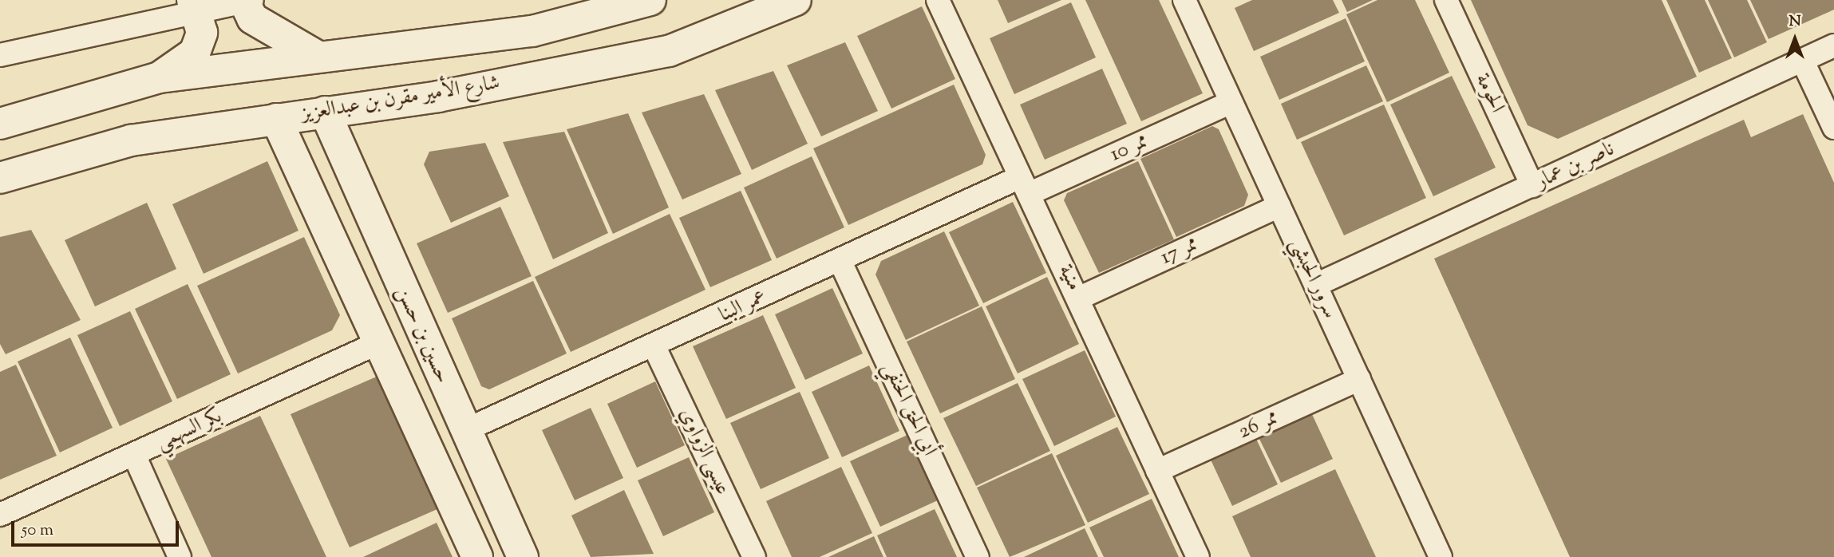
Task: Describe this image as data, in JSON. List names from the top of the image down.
{
  "streets": {
    "street": [
      "الحومة",
      "شارع الأمير مقرن بن عبدالعزيز",
      "ممر 10",
      "ناصر بن عمار",
      "ممر 17",
      "منية",
      "سرور الحبشي",
      "عمر البنا",
      "حسين بن حسن",
      "أبي الحق الحنفي",
      "ممر 26",
      "بكر السهمي",
      "عيسى الزواوي"
    ]
  },
  "crossings": [
    ["الحومة", "ناصر بن عمار"],
    ["شارع الأمير مقرن بن عبدالعزيز", "حسين بن حسن"],
    ["ممر 10", "منية"],
    ["ممر 10", "سرور الحبشي"],
    ["ممر 10", "عمر البنا"],
    ["ناصر بن عمار", "سرور الحبشي"],
    ["ممر 17", "منية"],
    ["ممر 17", "سرور الحبشي"],
    ["منية", "عمر البنا"],
    ["منية", "ممر 26"],
    ["سرور الحبشي", "ممر 26"],
    ["عمر البنا", "حسين بن حسن"],
    ["عمر البنا", "أبي الحق الحنفي"],
    ["عمر البنا", "عيسى الزواوي"],
    ["حسين بن حسن", "بكر السهمي"]
  ],
  "scale_bar": "50 m",
  "north": "top"
}
